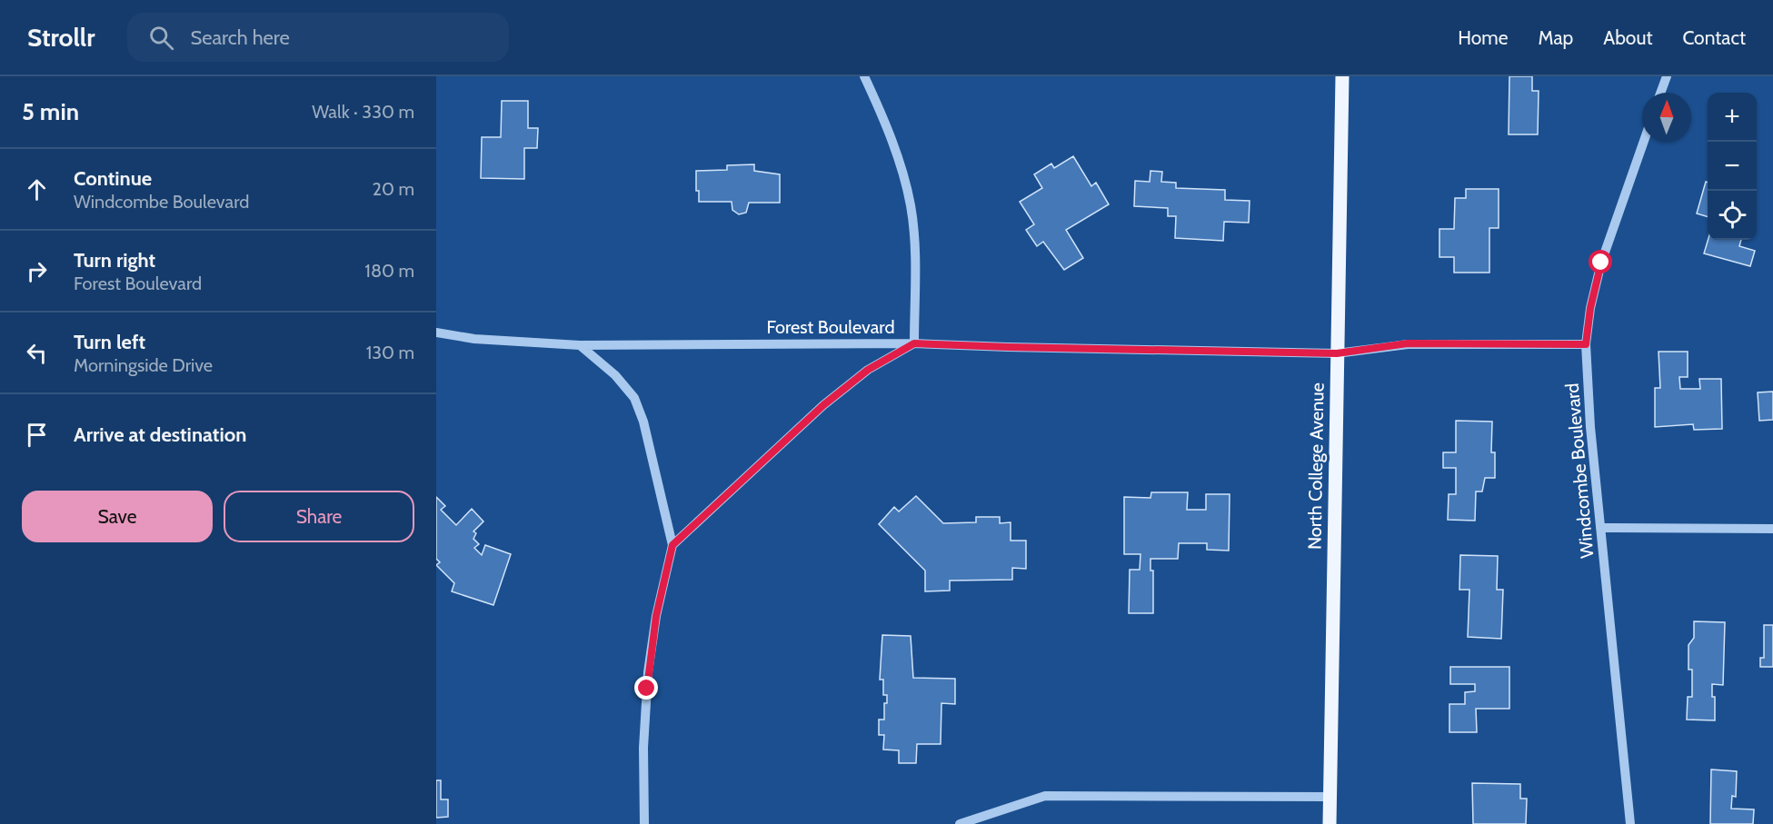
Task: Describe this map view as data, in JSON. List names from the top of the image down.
{
  "streets": {
    "main road": ["North College Avenue"],
    "street": ["Forest Boulevard", "Windcombe Boulevard"]
  },
  "crossings": [
    ["Forest Boulevard", "North College Avenue"],
    ["Forest Boulevard", "Windcombe Boulevard"]
  ],
  "north": "top",
  "page": {
    "header": "Strollr",
    "search": "Search here",
    "nav": [
      "Home",
      "Map",
      "About",
      "Contact"
    ],
    "heading": ["5 min", "Walk · 330 m"],
    "map_buttons": ["+", "−"],
    "list": [
      ["Continue", "Windcombe Boulevard", "20 m"],
      ["Turn right", "Forest Boulevard", "180 m"],
      ["Turn left", "Morningside Drive", "130 m"],
      "Arrive at destination"
    ],
    "buttons": ["Save", "Share"]
  }
}
